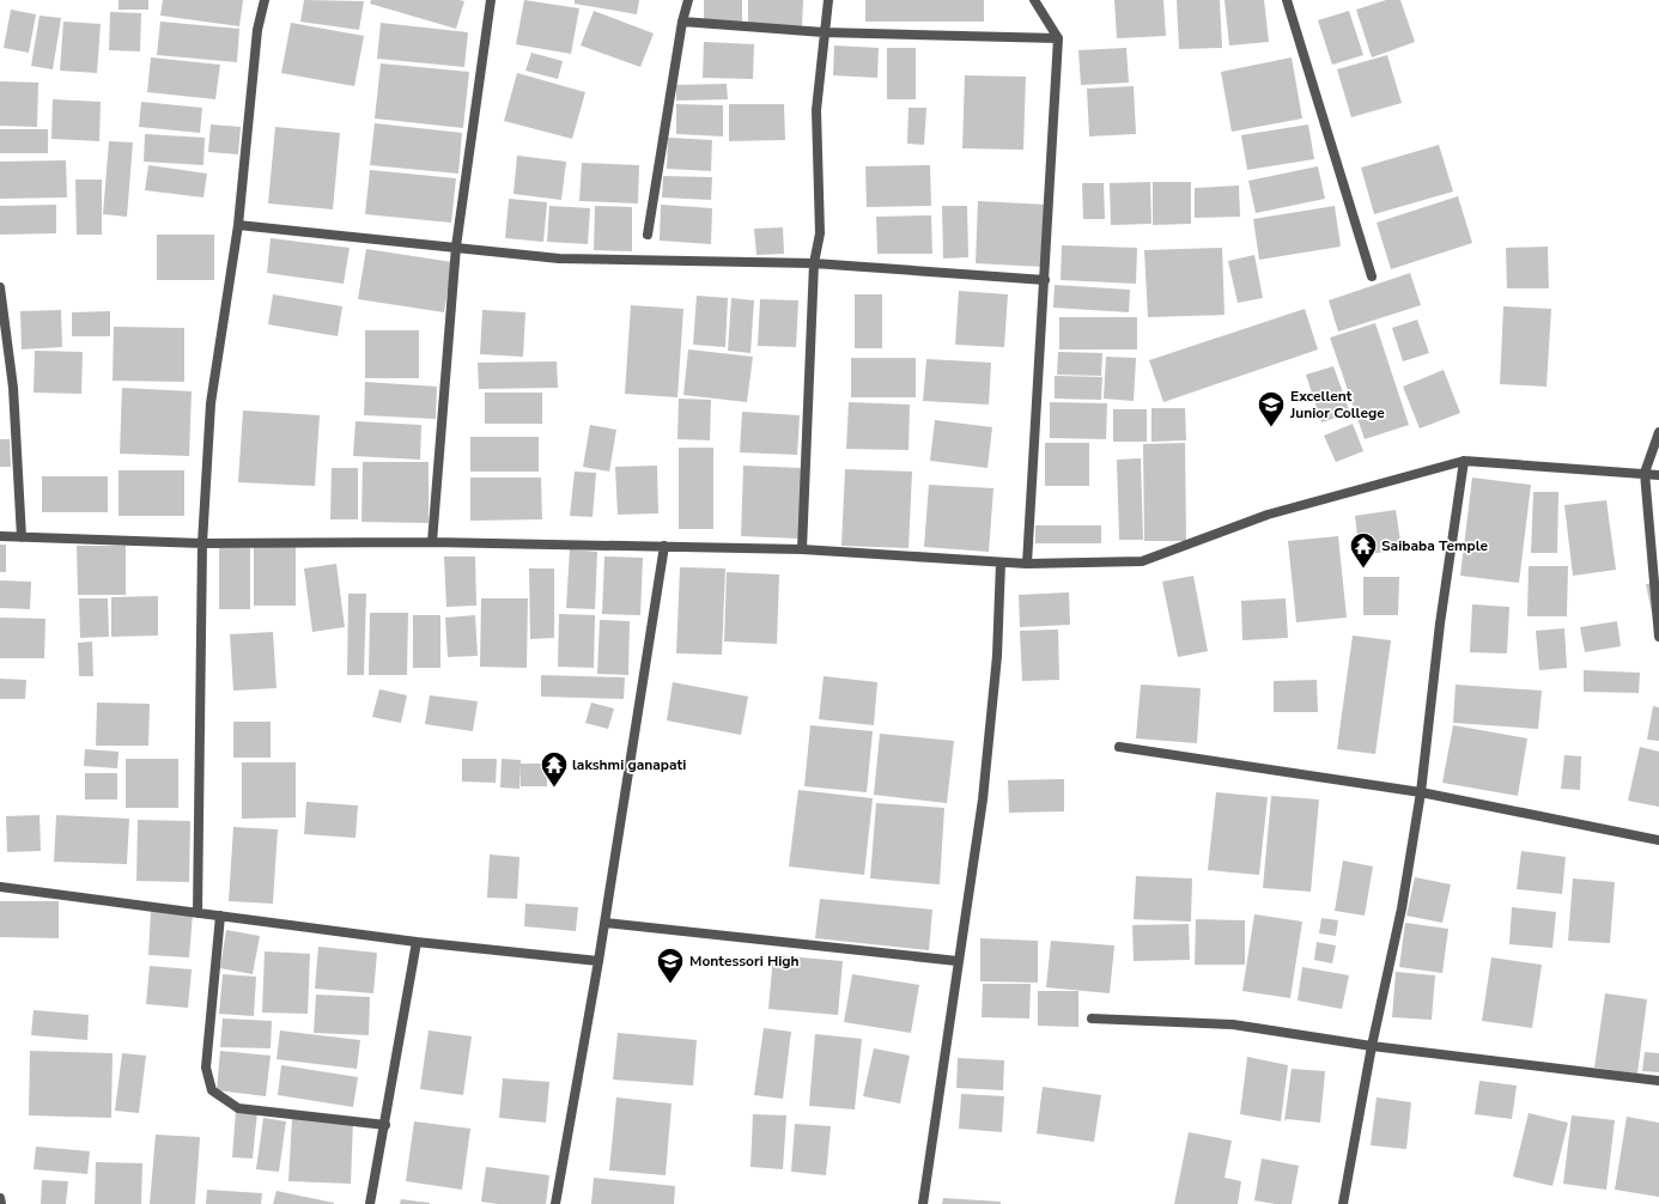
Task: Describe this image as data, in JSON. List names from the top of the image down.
{
  "places": {
    "school or university": ["Excellent Junior College", "Montessori High"],
    "temple": ["Saibaba Temple", "lakshmi ganapati"]
  }
}
